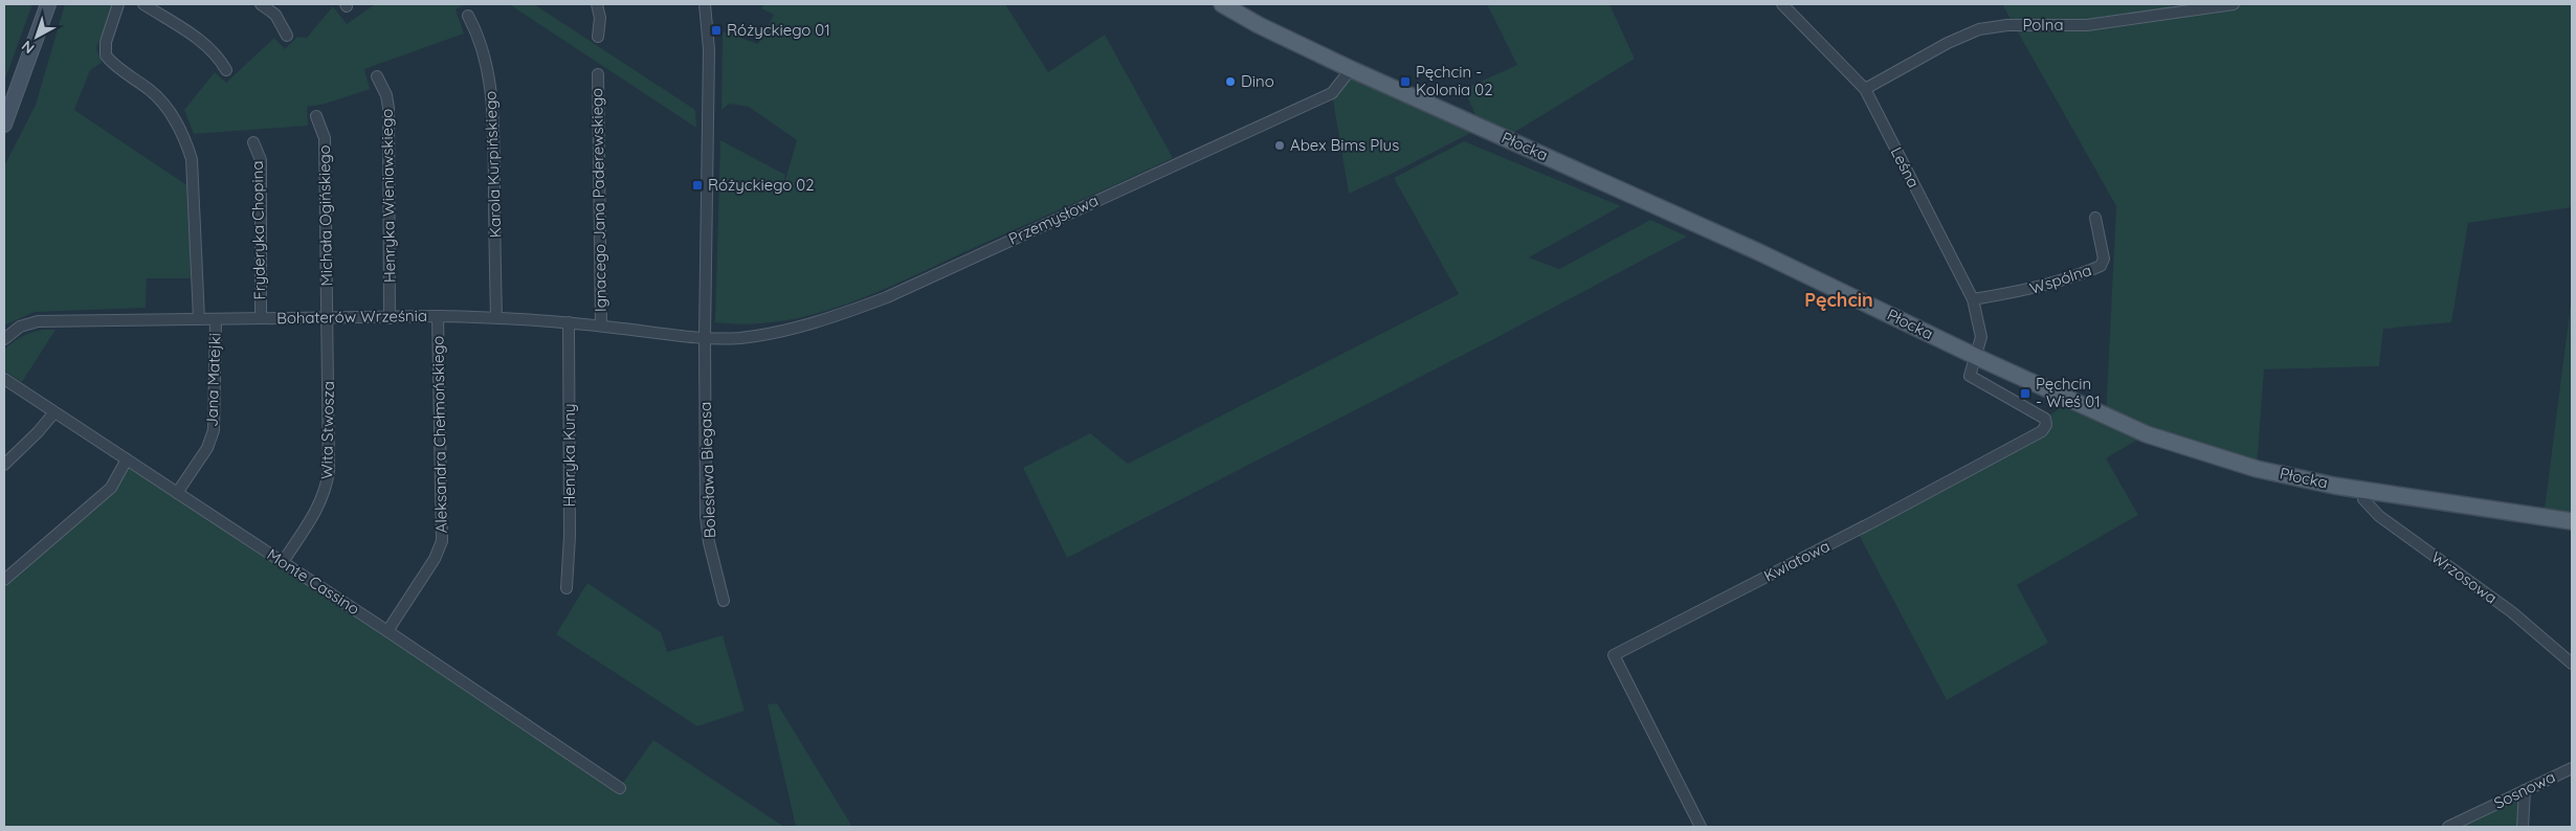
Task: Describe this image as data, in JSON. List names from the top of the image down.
{
  "streets": {
    "main road": ["Płocka"],
    "street": [
      "Polna",
      "Karola Kurpińskiego",
      "Leśna",
      "Henryka Wieniawskiego",
      "Ignacego Jana Paderewskiego",
      "Michała Ogińskiego",
      "Przemysłowa",
      "Fryderyka Chopina",
      "Wspólna",
      "Bohaterów Września",
      "Jana Matejki",
      "Wita Stwosza",
      "Aleksandra Chełmońskiego",
      "Henryka Kuny",
      "Bolesława Biegasa",
      "Kwiatowa",
      "Wrzosowa",
      "Monte Cassino",
      "Sosnowa"
    ]
  },
  "crossings": [
    ["Polna", "Leśna"],
    ["Płocka", "Leśna"],
    ["Płocka", "Przemysłowa"],
    ["Płocka", "Kwiatowa"],
    ["Płocka", "Wrzosowa"],
    ["Karola Kurpińskiego", "Bohaterów Września"],
    ["Leśna", "Wspólna"],
    ["Leśna", "Kwiatowa"],
    ["Henryka Wieniawskiego", "Bohaterów Września"],
    ["Ignacego Jana Paderewskiego", "Bohaterów Września"],
    ["Michała Ogińskiego", "Bohaterów Września"],
    ["Michała Ogińskiego", "Wita Stwosza"],
    ["Przemysłowa", "Bohaterów Września"],
    ["Przemysłowa", "Bolesława Biegasa"],
    ["Fryderyka Chopina", "Bohaterów Września"],
    ["Bohaterów Września", "Jana Matejki"],
    ["Bohaterów Września", "Wita Stwosza"],
    ["Bohaterów Września", "Aleksandra Chełmońskiego"],
    ["Bohaterów Września", "Henryka Kuny"],
    ["Bohaterów Września", "Bolesława Biegasa"],
    ["Jana Matejki", "Monte Cassino"],
    ["Wita Stwosza", "Monte Cassino"],
    ["Aleksandra Chełmońskiego", "Monte Cassino"]
  ],
  "districts": ["Pęchcin"],
  "places": {
    "transit": [
      "Różyckiego 01",
      "Pęchcin - Kolonia 02",
      "Różyckiego 02",
      "Pęchcin - Wieś 01"
    ],
    "other": ["Dino", "Abex Bims Plus"]
  },
  "north": "bottom left"
}
